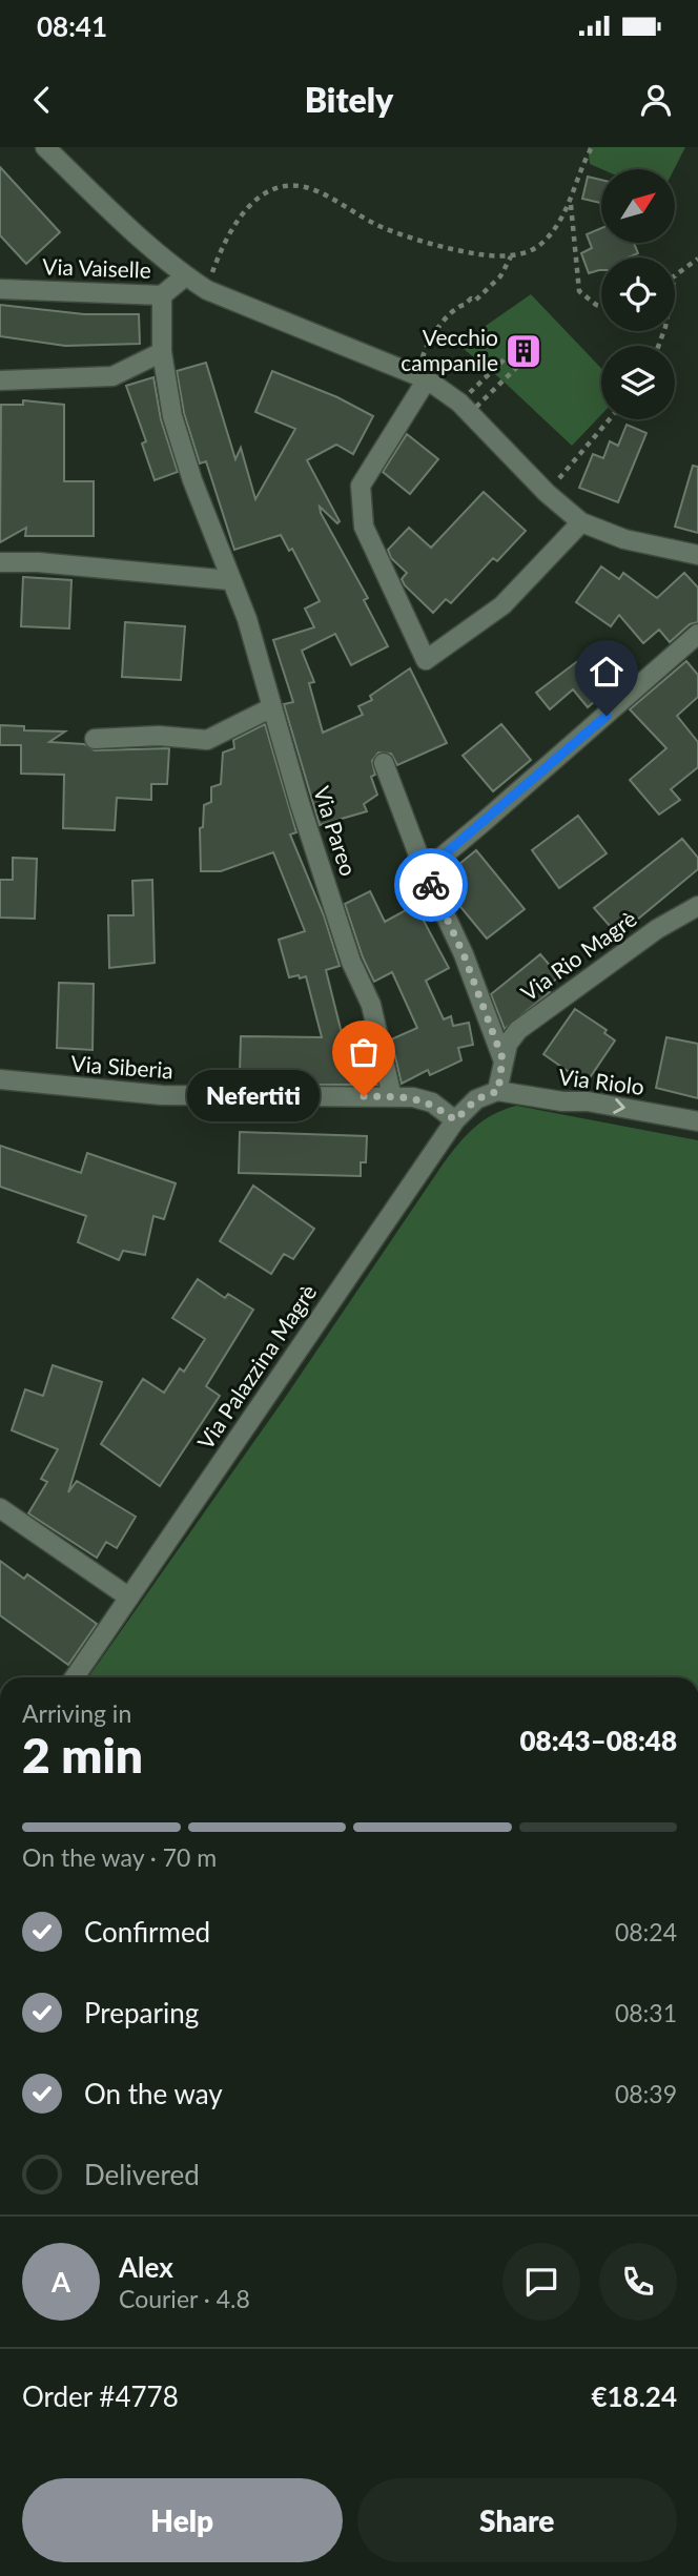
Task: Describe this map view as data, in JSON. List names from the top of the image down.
{
  "streets": {
    "street": [
      "Via Vaiselle",
      "Via Pareo",
      "Via Rio Magrè",
      "Via Siberia",
      "Via Riolo",
      "Via Palazzina Magrè"
    ]
  },
  "crossings": [
    ["Via Vaiselle", "Via Pareo"],
    ["Via Pareo", "Via Siberia"],
    ["Via Rio Magrè", "Via Riolo"],
    ["Via Rio Magrè", "Via Palazzina Magrè"],
    ["Via Siberia", "Via Palazzina Magrè"],
    ["Via Riolo", "Via Palazzina Magrè"]
  ],
  "one_way": ["Via Riolo"],
  "places": {
    "building": ["Vecchio campanile"],
    "other": ["Nefertiti"]
  },
  "north": "top right",
  "page": {
    "status": "08:41",
    "header": "Bitely",
    "bubble": "Nefertiti",
    "heading": ["2 min", "Arriving in", "08:43–08:48"],
    "panel": [
      "Alex",
      "Courier · 4.8",
      "Order #4778",
      "€18.24"
    ],
    "bar": "On the way · 70 m",
    "list": [
      ["Confirmed", "08:24"],
      ["Preparing", "08:31"],
      ["On the way", "08:39"],
      "Delivered"
    ],
    "round": "A",
    "buttons": ["Help", "Share"]
  }
}
